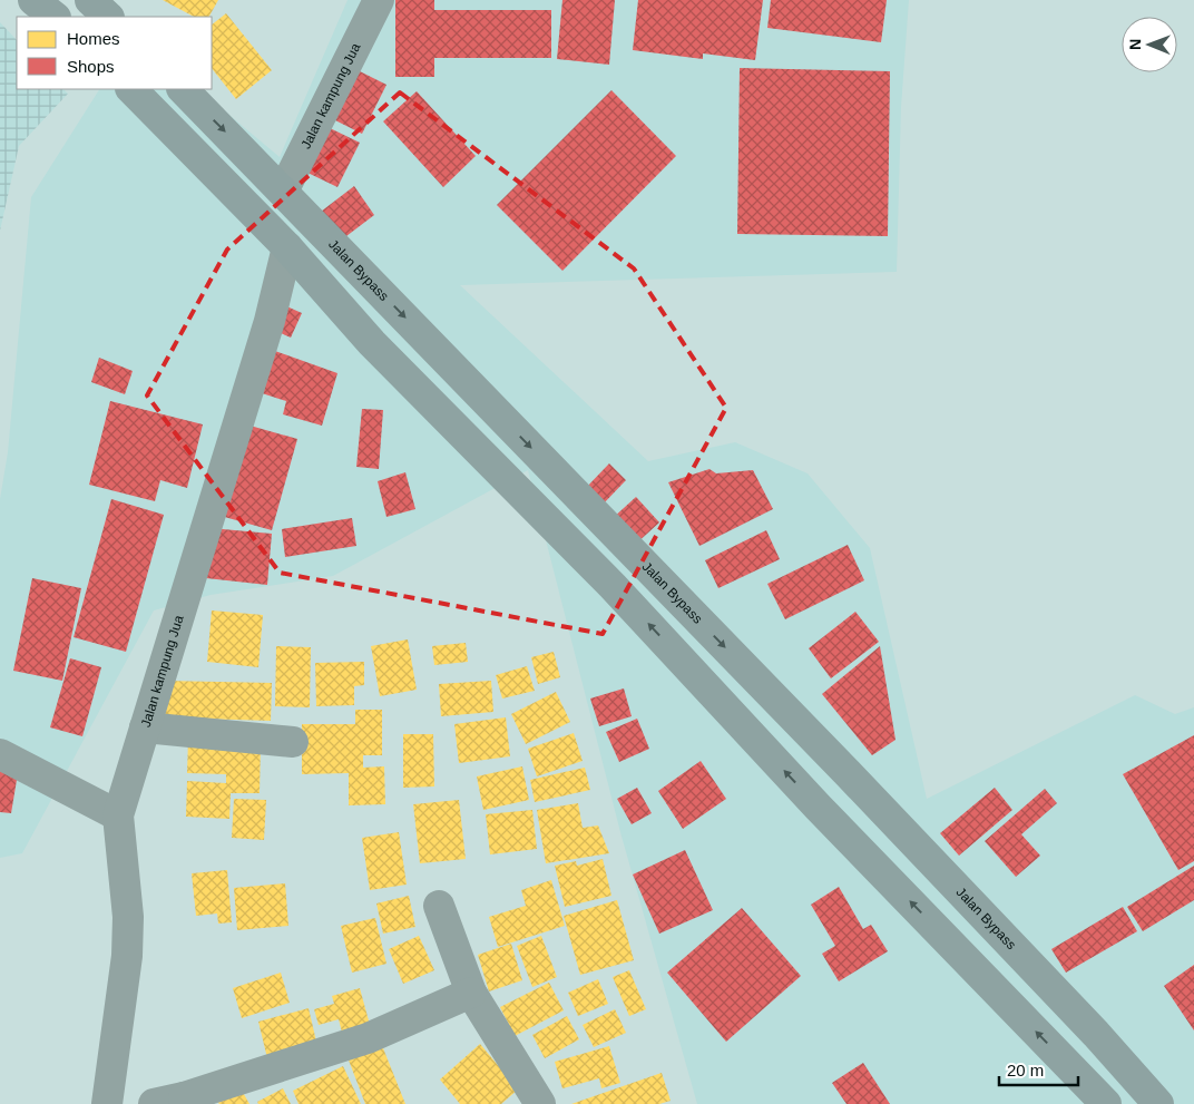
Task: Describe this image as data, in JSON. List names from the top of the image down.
{
  "streets": {
    "highway": ["Jalan Bypass"],
    "street": ["Jalan kampung Jua"]
  },
  "crossings": [
    ["Jalan kampung Jua", "Jalan Bypass"]
  ],
  "legend": ["Homes", "Shops"],
  "scale_bar": "20 m",
  "north": "left"
}
